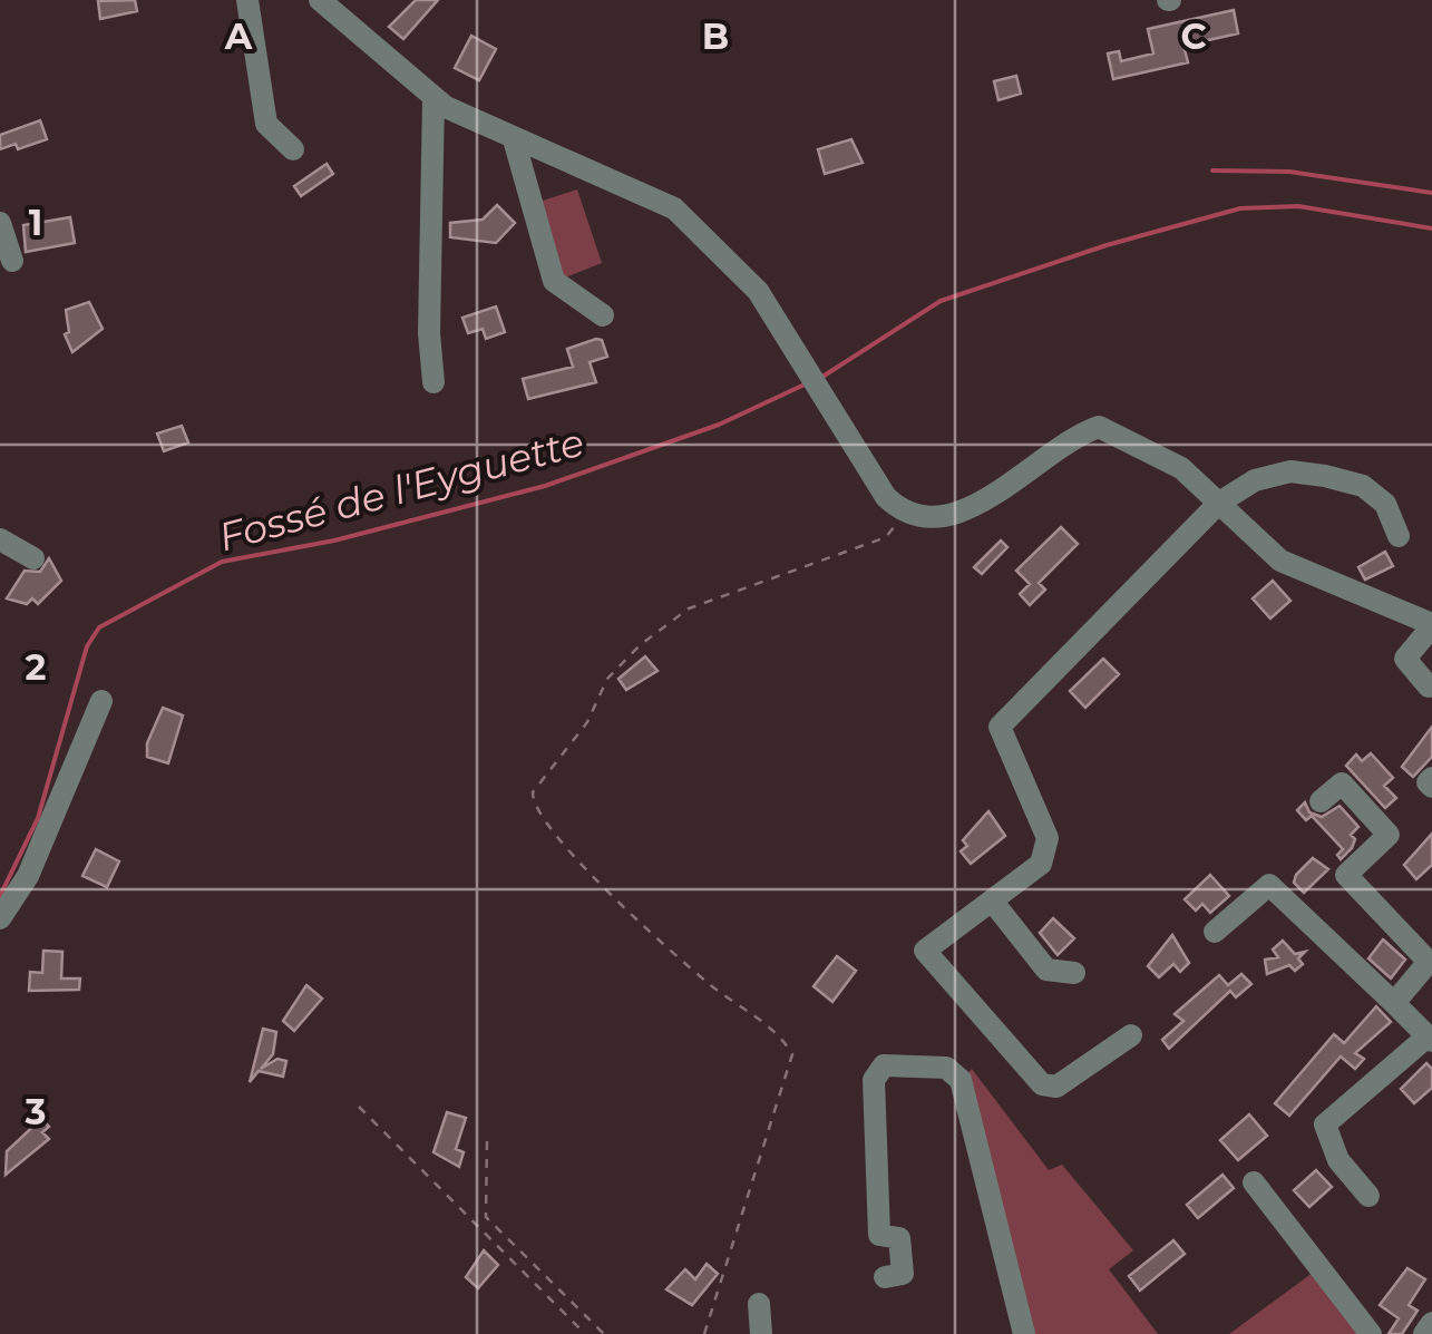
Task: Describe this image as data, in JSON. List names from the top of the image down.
{
  "water": ["Fossé de l'Eyguette"],
  "grid": {
    "columns": ["A", "B", "C"],
    "rows": ["1", "2", "3"]
  }
}
